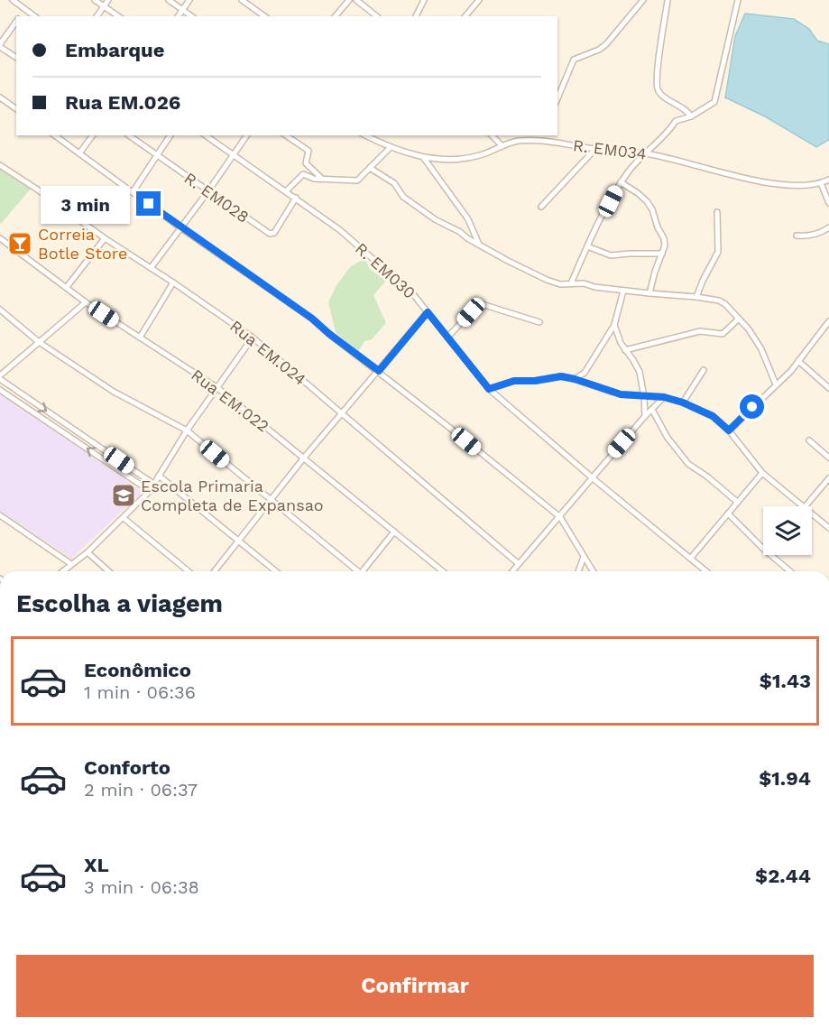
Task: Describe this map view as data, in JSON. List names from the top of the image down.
{
  "streets": {
    "street": [
      "R. EM034",
      "R. EM028",
      "R. EM030",
      "Rua EM.024",
      "Rua EM.022"
    ]
  },
  "crossings": [
    ["R. EM028", "R. EM030"]
  ],
  "places": {
    "bar": ["Correia Botle Store"],
    "school or university": ["Escola Primaria Completa de Expansao"]
  },
  "page": {
    "banner": ["Embarque", "Rua EM.026"],
    "bubble": "3 min",
    "heading": "Escolha a viagem",
    "list": [
      {
        "name": "Econômico",
        "note": "1 min · 06:36",
        "value": "$1.43"
      },
      {
        "name": "Conforto",
        "note": "2 min · 06:37",
        "value": "$1.94"
      },
      {
        "name": "XL",
        "note": "3 min · 06:38",
        "value": "$2.44"
      }
    ],
    "buttons": "Confirmar"
  }
}
